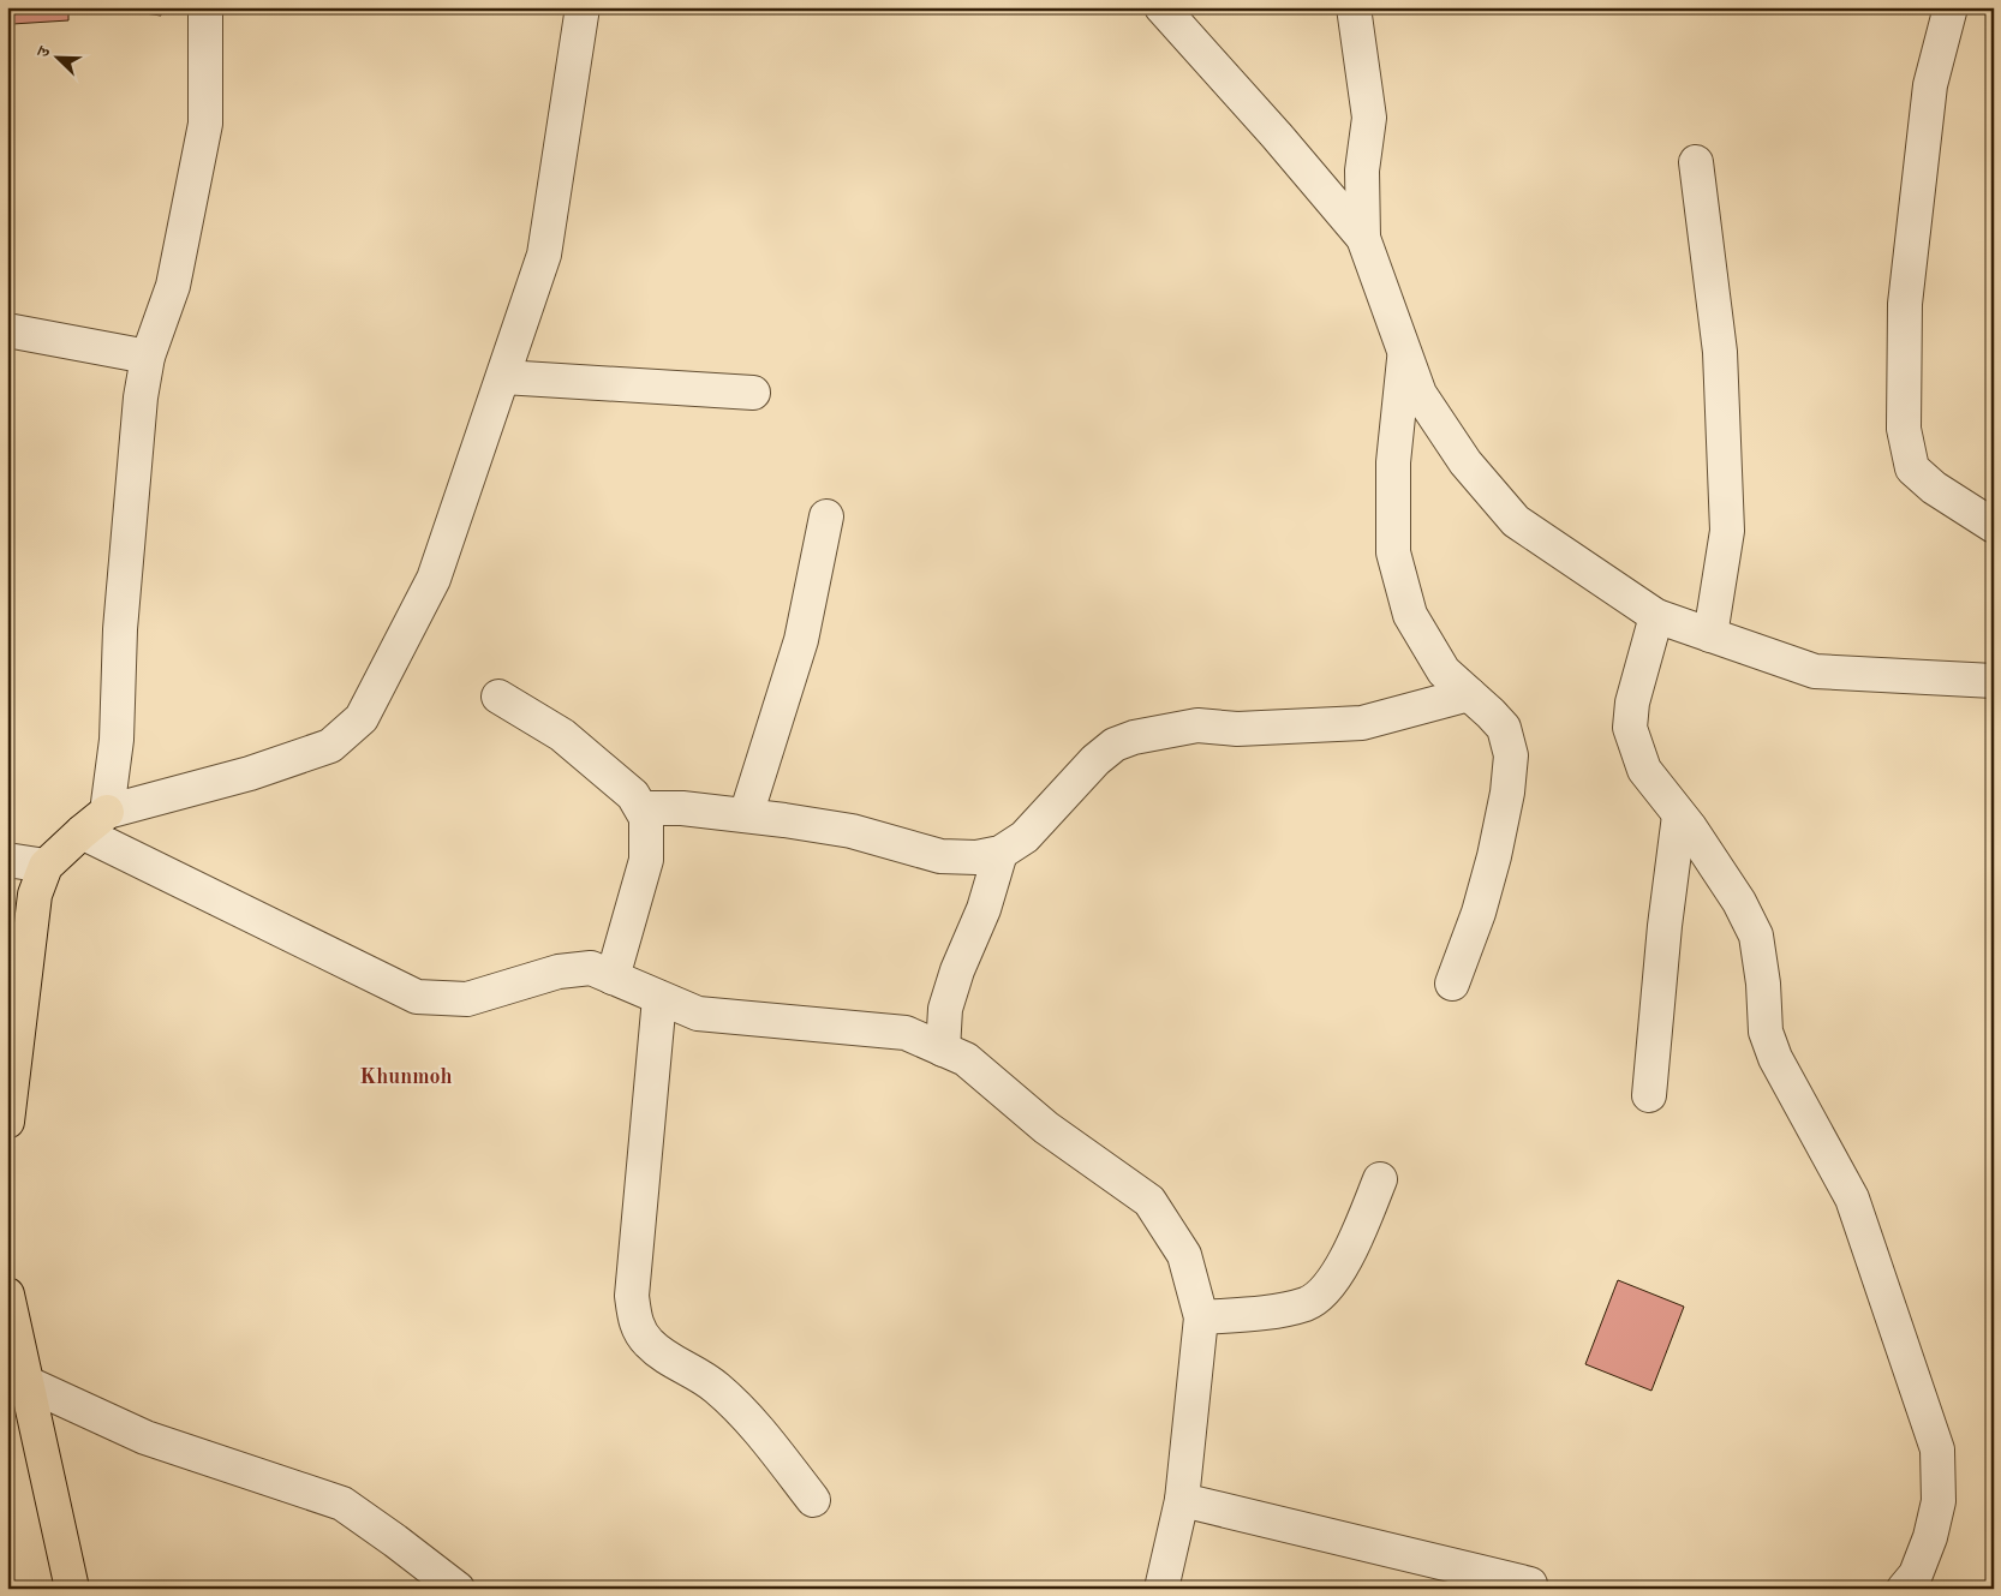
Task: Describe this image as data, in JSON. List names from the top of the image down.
{
  "districts": ["Khunmoh"],
  "north": "top left"
}
